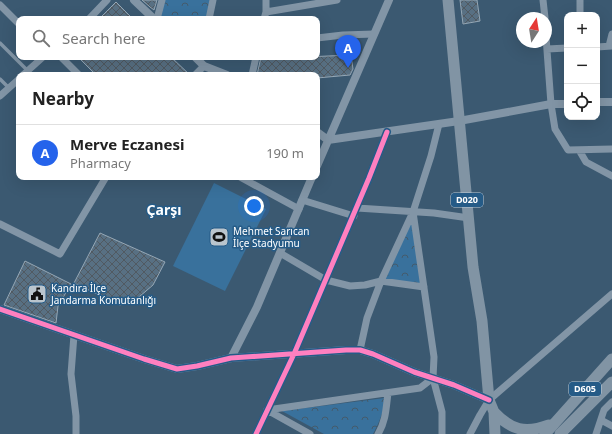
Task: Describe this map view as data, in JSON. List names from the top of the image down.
{
  "streets": {
    "main road": ["D020", "D605"]
  },
  "districts": ["Çarşı"],
  "places": {
    "sports": ["Mehmet Sarıcan İlçe Stadyumu"],
    "public building": ["Kandıra İlçe Jandarma Komutanlığı"]
  },
  "north": "top",
  "page": {
    "map_buttons": ["+", "−"],
    "search": "Search here",
    "pins": "A",
    "heading": "Nearby",
    "list": [
      {
        "mark": "A",
        "name": "Merve Eczanesi",
        "note": "Pharmacy",
        "value": "190 m"
      }
    ]
  }
}
